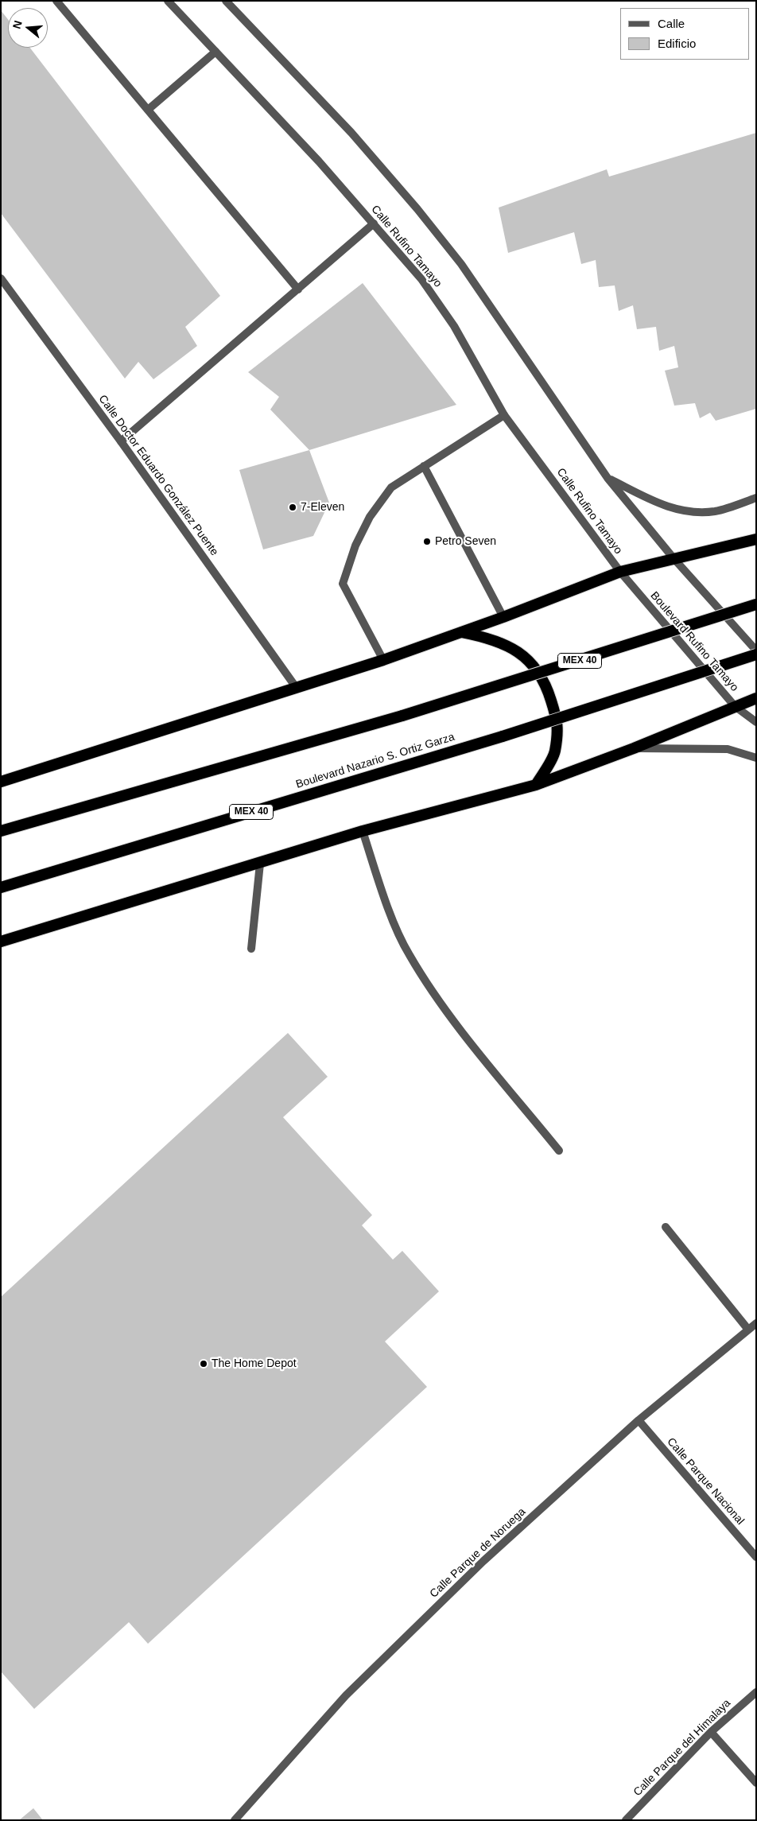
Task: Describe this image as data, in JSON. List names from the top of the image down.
{
  "streets": {
    "highway": ["MEX 40", "Boulevard Nazario S. Ortiz Garza"],
    "street": [
      "Calle Rufino Tamayo",
      "Calle Doctor Eduardo González Puente",
      "Boulevard Rufino Tamayo",
      "Calle Parque Nacional",
      "Calle Parque de Noruega",
      "Calle Parque del Himalaya"
    ]
  },
  "crossings": [
    ["Calle Rufino Tamayo", "Boulevard Rufino Tamayo"],
    ["Calle Parque Nacional", "Calle Parque de Noruega"]
  ],
  "places": ["7-Eleven", "Petro Seven", "The Home Depot"],
  "legend": ["Calle", "Edificio"],
  "north": "left"
}
